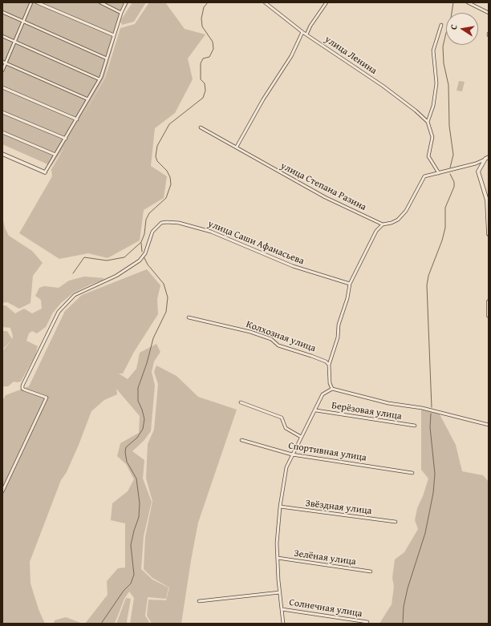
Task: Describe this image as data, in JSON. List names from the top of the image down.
{
  "streets": {
    "street": [
      "улица Ленина",
      "улица Степана Разина",
      "улица Саши Афанасьева",
      "Колхозная улица",
      "Берёзовая улица",
      "Спортивная улица",
      "Звёздная улица",
      "Зелёная улица",
      "Солнечная улица"
    ]
  },
  "north": "left"
}
